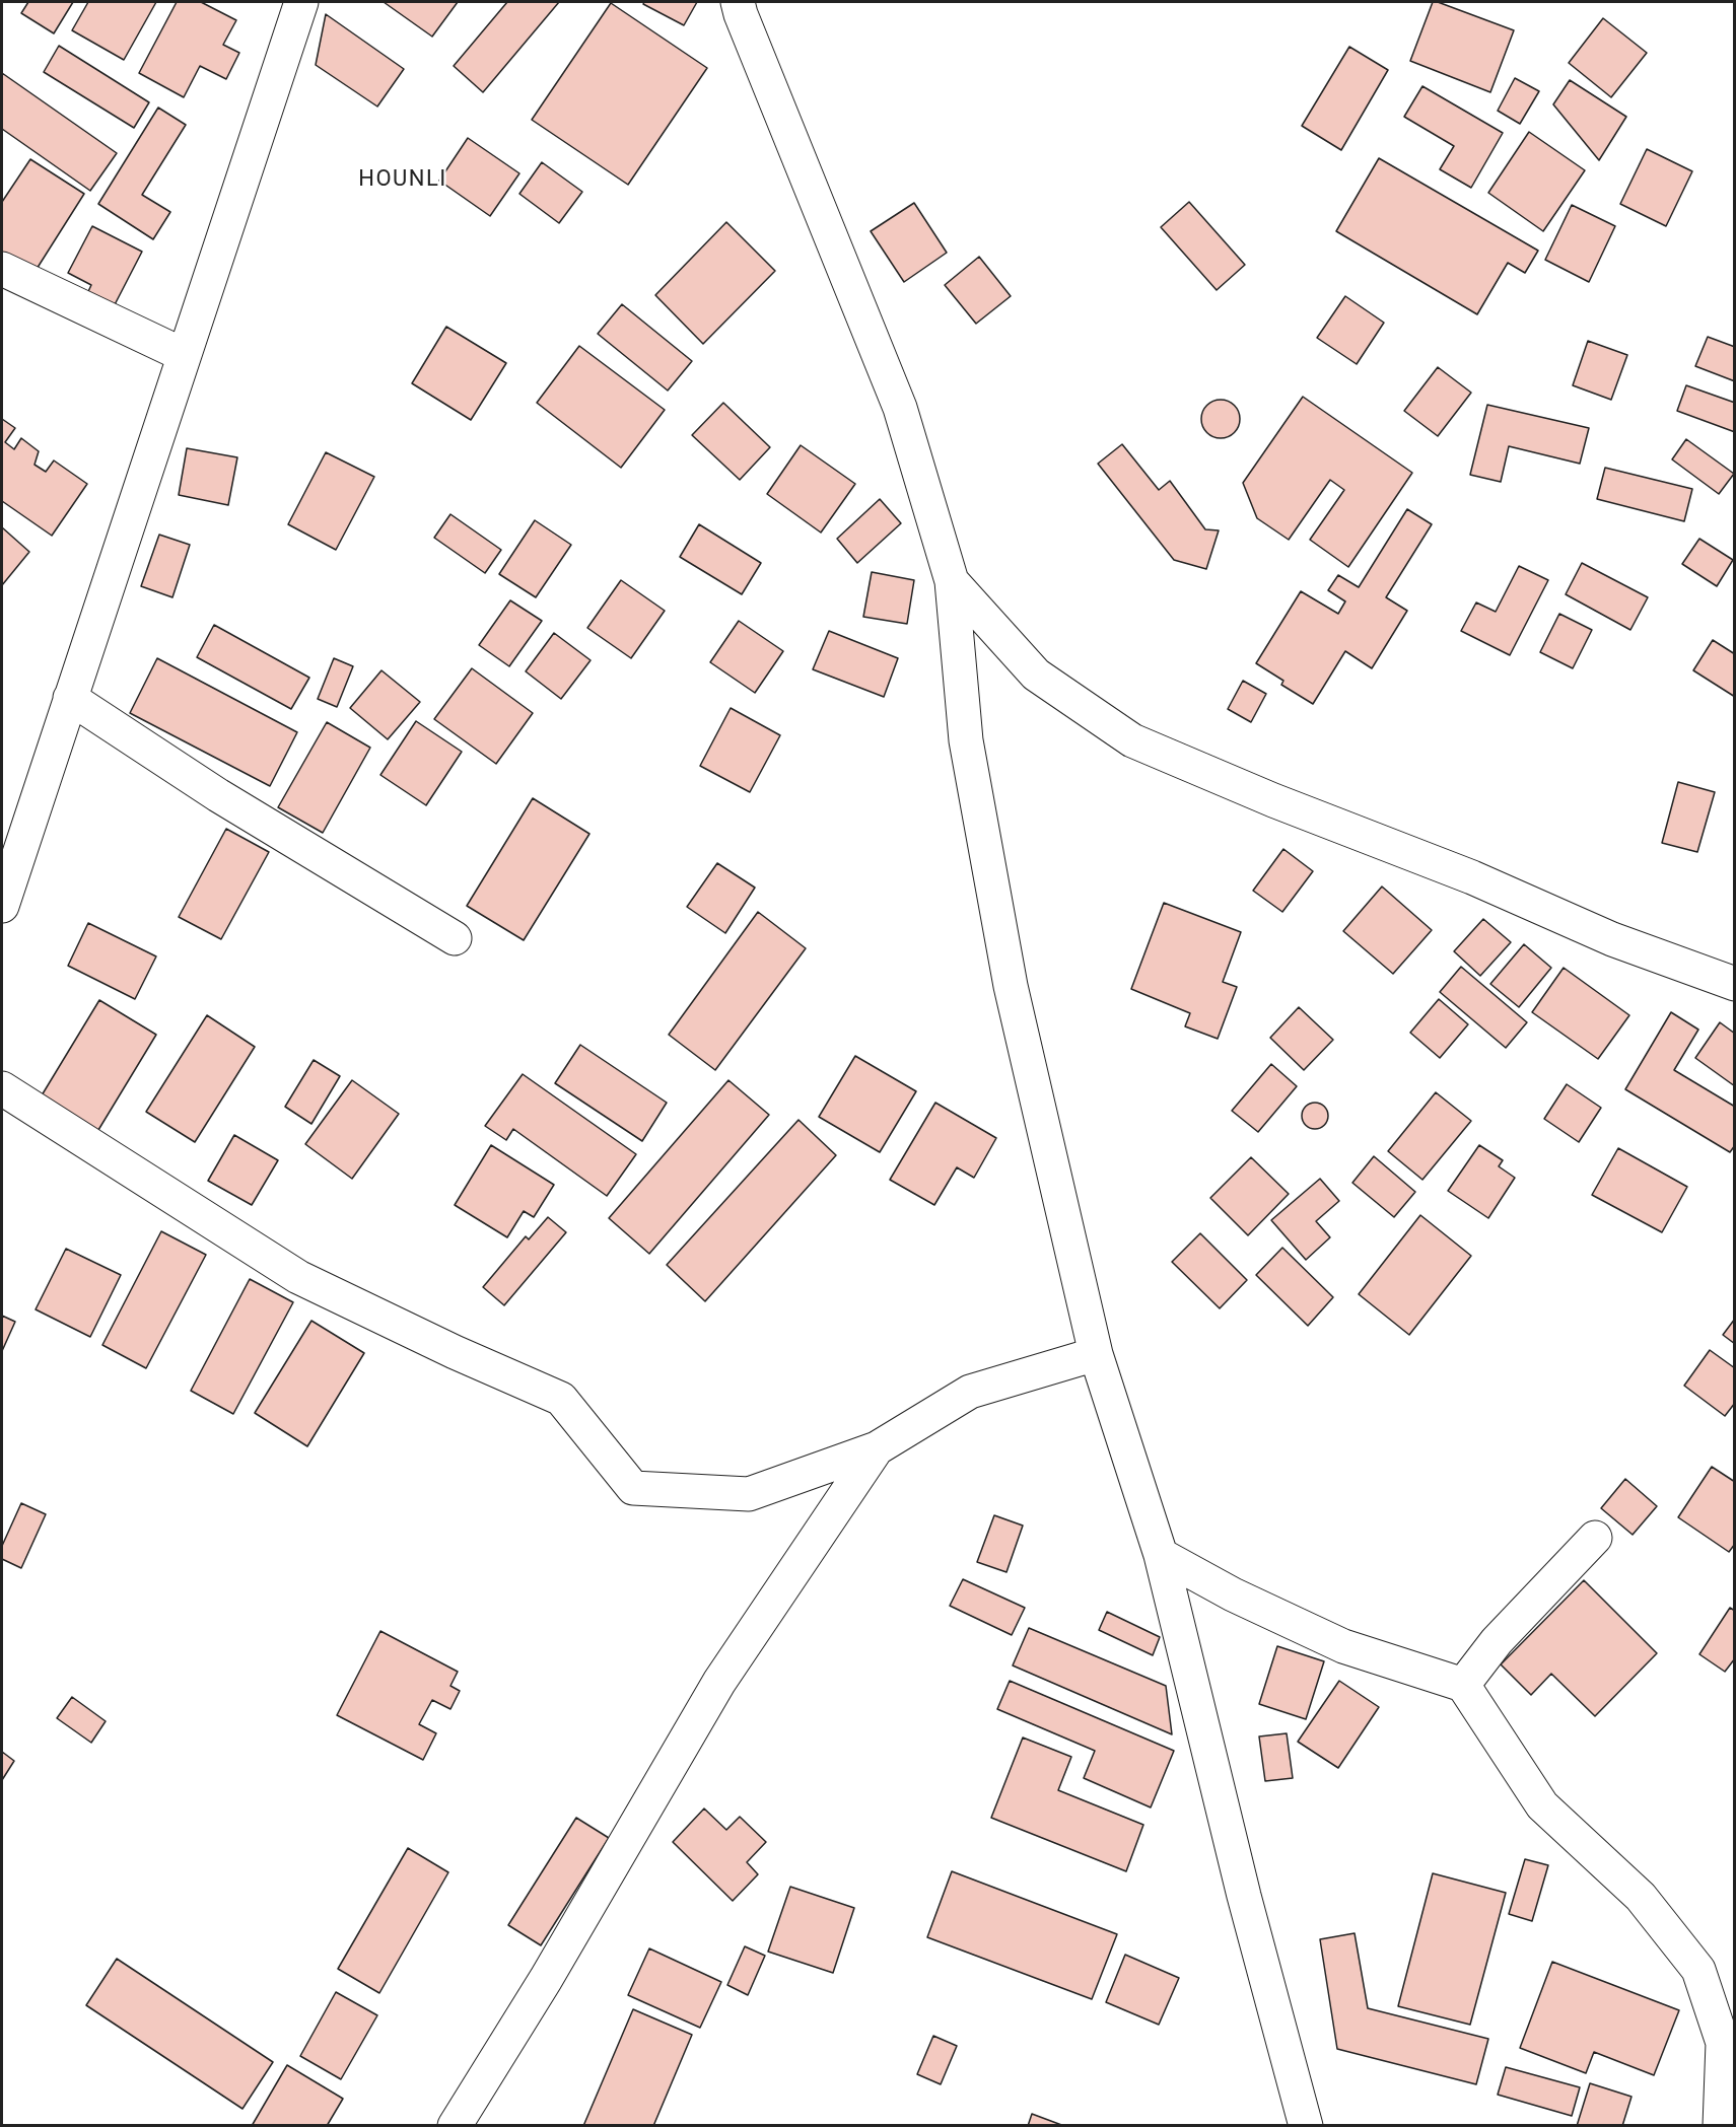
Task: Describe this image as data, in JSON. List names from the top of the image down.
{
  "districts": ["HOUNLI"]
}
